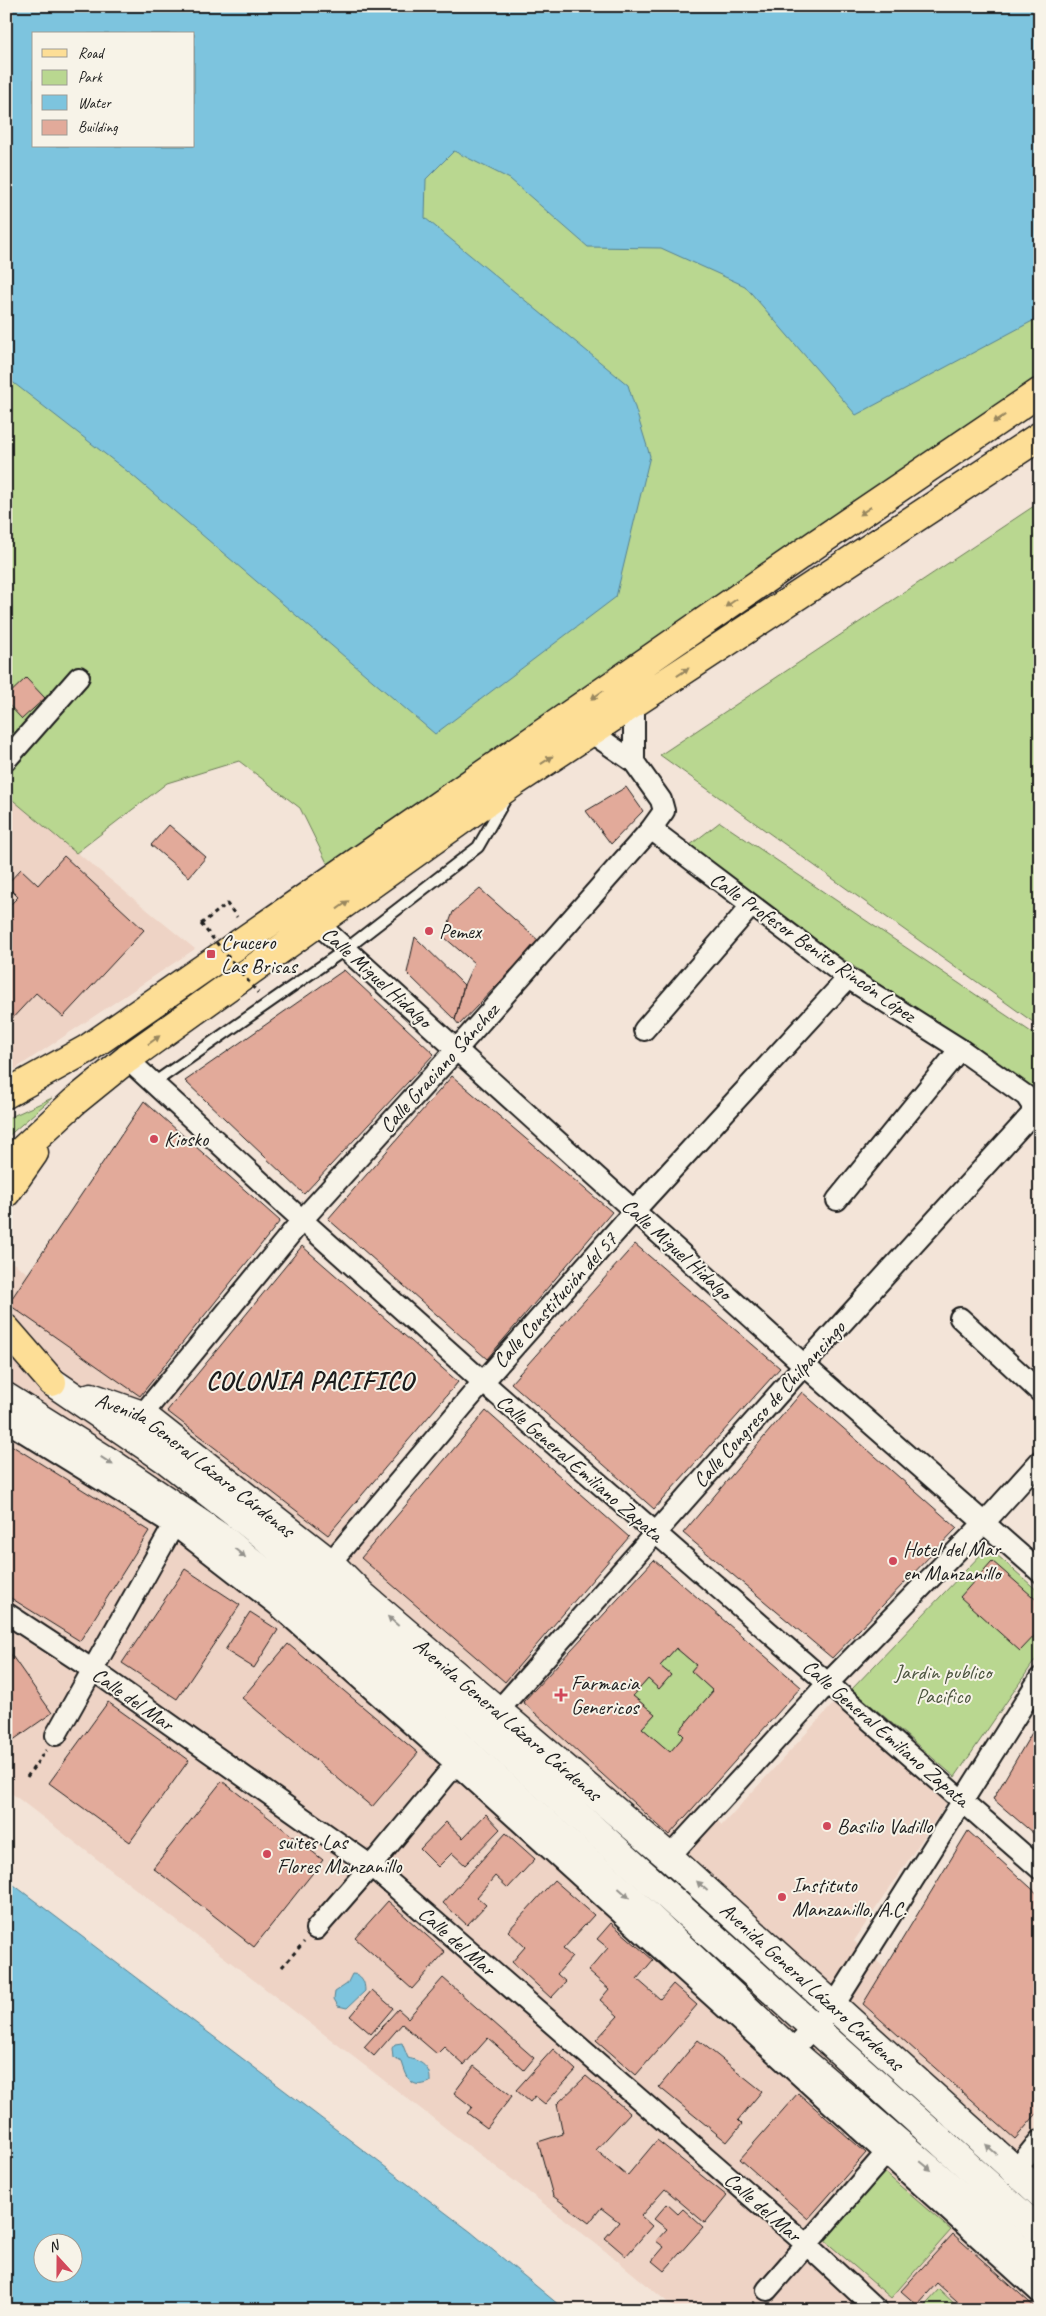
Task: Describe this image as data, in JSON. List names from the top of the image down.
{
  "streets": {
    "street": [
      "Calle Profesor Benito Rincón López",
      "Calle Miguel Hidalgo",
      "Calle Graciano Sánchez",
      "Calle Constitución del 57",
      "Calle Congreso de Chilpancingo",
      "Avenida General Lázaro Cárdenas",
      "Calle General Emiliano Zapata",
      "Calle del Mar"
    ]
  },
  "crossings": [
    ["Calle Profesor Benito Rincón López", "Calle Graciano Sánchez"],
    ["Calle Profesor Benito Rincón López", "Calle Constitución del 57"],
    ["Calle Profesor Benito Rincón López", "Calle Congreso de Chilpancingo"],
    ["Calle Miguel Hidalgo", "Calle Graciano Sánchez"],
    ["Calle Miguel Hidalgo", "Calle Constitución del 57"],
    ["Calle Miguel Hidalgo", "Calle Congreso de Chilpancingo"],
    ["Calle Graciano Sánchez", "Avenida General Lázaro Cárdenas"],
    ["Calle Graciano Sánchez", "Calle General Emiliano Zapata"],
    ["Calle Constitución del 57", "Avenida General Lázaro Cárdenas"],
    ["Calle Constitución del 57", "Calle General Emiliano Zapata"],
    ["Calle Congreso de Chilpancingo", "Avenida General Lázaro Cárdenas"],
    ["Calle Congreso de Chilpancingo", "Calle General Emiliano Zapata"]
  ],
  "districts": ["COLONIA PACIFICO"],
  "parks": ["Jardin publico Pacifico"],
  "places": {
    "other": [
      "Pemex",
      "Kiosko",
      "Hotel del Mar en Manzanillo",
      "Basilio Vadillo",
      "suites Las Flores Manzanillo",
      "Instituto Manzanillo, A.C."
    ],
    "transit": ["Crucero Las Brisas"],
    "health": ["Farmacia Genericos"]
  },
  "legend": [
    "Road",
    "Park",
    "Water",
    "Building"
  ],
  "north": "top"
}
